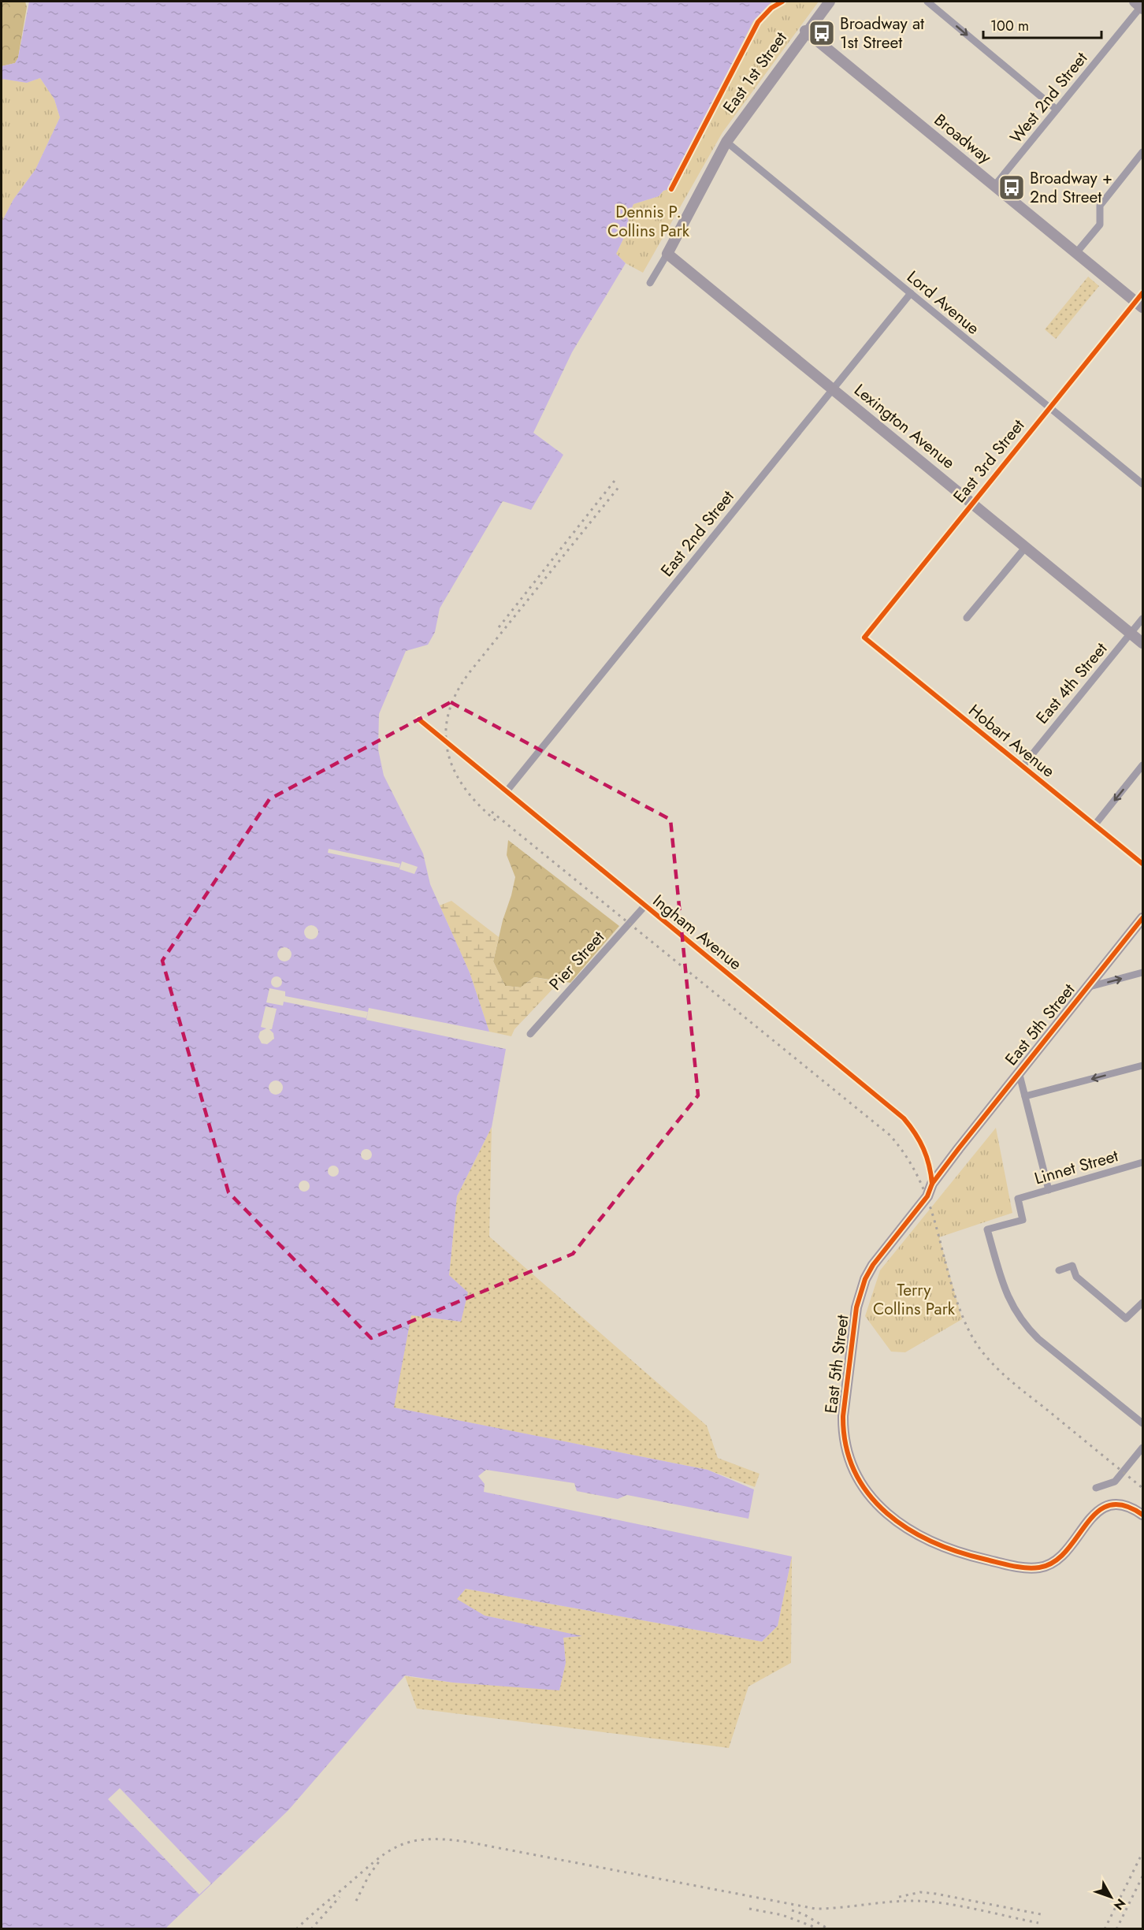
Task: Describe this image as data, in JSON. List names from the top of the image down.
{
  "streets": {
    "street": [
      "East 1st Street",
      "West 2nd Street",
      "Broadway",
      "Lord Avenue",
      "Lexington Avenue",
      "East 3rd Street",
      "East 2nd Street",
      "East 4th Street",
      "Hobart Avenue",
      "Ingham Avenue",
      "Pier Street",
      "East 5th Street",
      "Linnet Street"
    ]
  },
  "crossings": [
    ["East 1st Street", "Broadway"],
    ["East 1st Street", "Lord Avenue"],
    ["East 1st Street", "Lexington Avenue"],
    ["West 2nd Street", "Broadway"],
    ["Broadway", "East 3rd Street"],
    ["Lord Avenue", "East 3rd Street"],
    ["Lord Avenue", "East 2nd Street"],
    ["Lexington Avenue", "East 3rd Street"],
    ["Lexington Avenue", "East 2nd Street"],
    ["Lexington Avenue", "East 4th Street"],
    ["East 3rd Street", "Hobart Avenue"],
    ["East 2nd Street", "Ingham Avenue"],
    ["East 4th Street", "Hobart Avenue"],
    ["Ingham Avenue", "Pier Street"],
    ["Ingham Avenue", "East 5th Street"]
  ],
  "parks": ["Dennis P. Collins Park", "Terry Collins Park"],
  "places": {
    "bus stop": ["Broadway at 1st Street", "Broadway + 2nd Street"]
  },
  "scale_bar": "100 m",
  "north": "bottom right"
}
